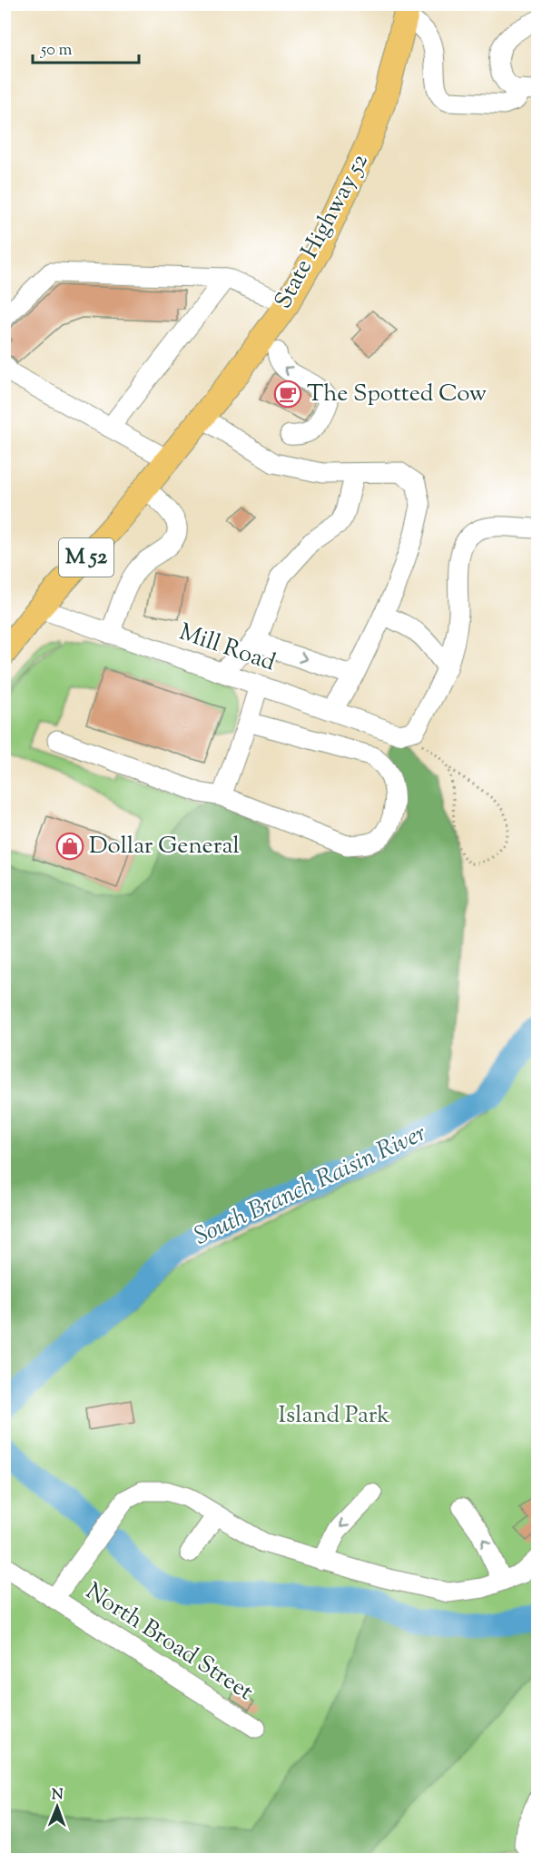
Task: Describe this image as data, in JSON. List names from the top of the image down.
{
  "streets": {
    "main road": ["State Highway 52", "M 52"],
    "street": ["Mill Road", "North Broad Street"]
  },
  "crossings": [
    ["State Highway 52", "M 52"],
    ["M 52", "Mill Road"]
  ],
  "water": ["South Branch Raisin River"],
  "parks": ["Island Park"],
  "places": {
    "cafe": ["The Spotted Cow"],
    "shop": ["Dollar General"]
  },
  "scale_bar": "50 m",
  "north": "top"
}
